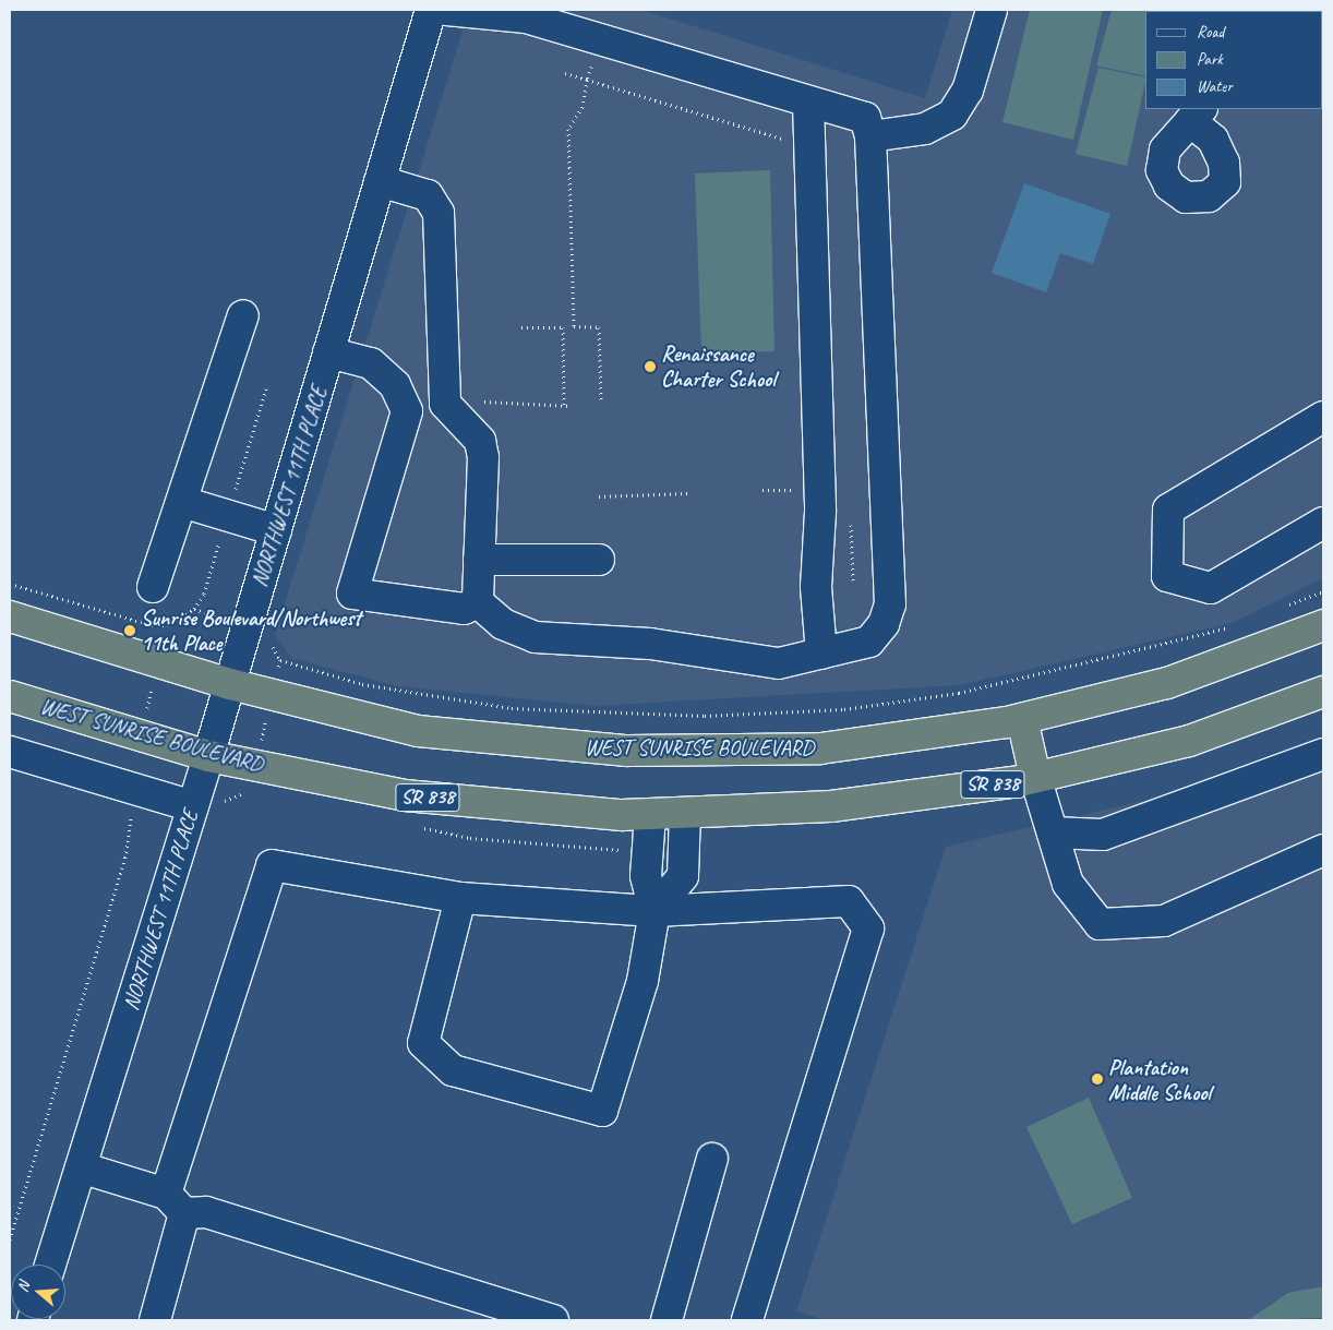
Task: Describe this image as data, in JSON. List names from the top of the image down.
{
  "streets": {
    "highway": ["WEST SUNRISE BOULEVARD", "SR 838"],
    "street": ["NORTHWEST 11TH PLACE"]
  },
  "crossings": [
    ["NORTHWEST 11TH PLACE", "WEST SUNRISE BOULEVARD"]
  ],
  "places": ["Renaissance Charter School", "Sunrise Boulevard/Northwest 11th Place", "Plantation Middle School"],
  "legend": ["Road", "Park", "Water"],
  "north": "left"
}
